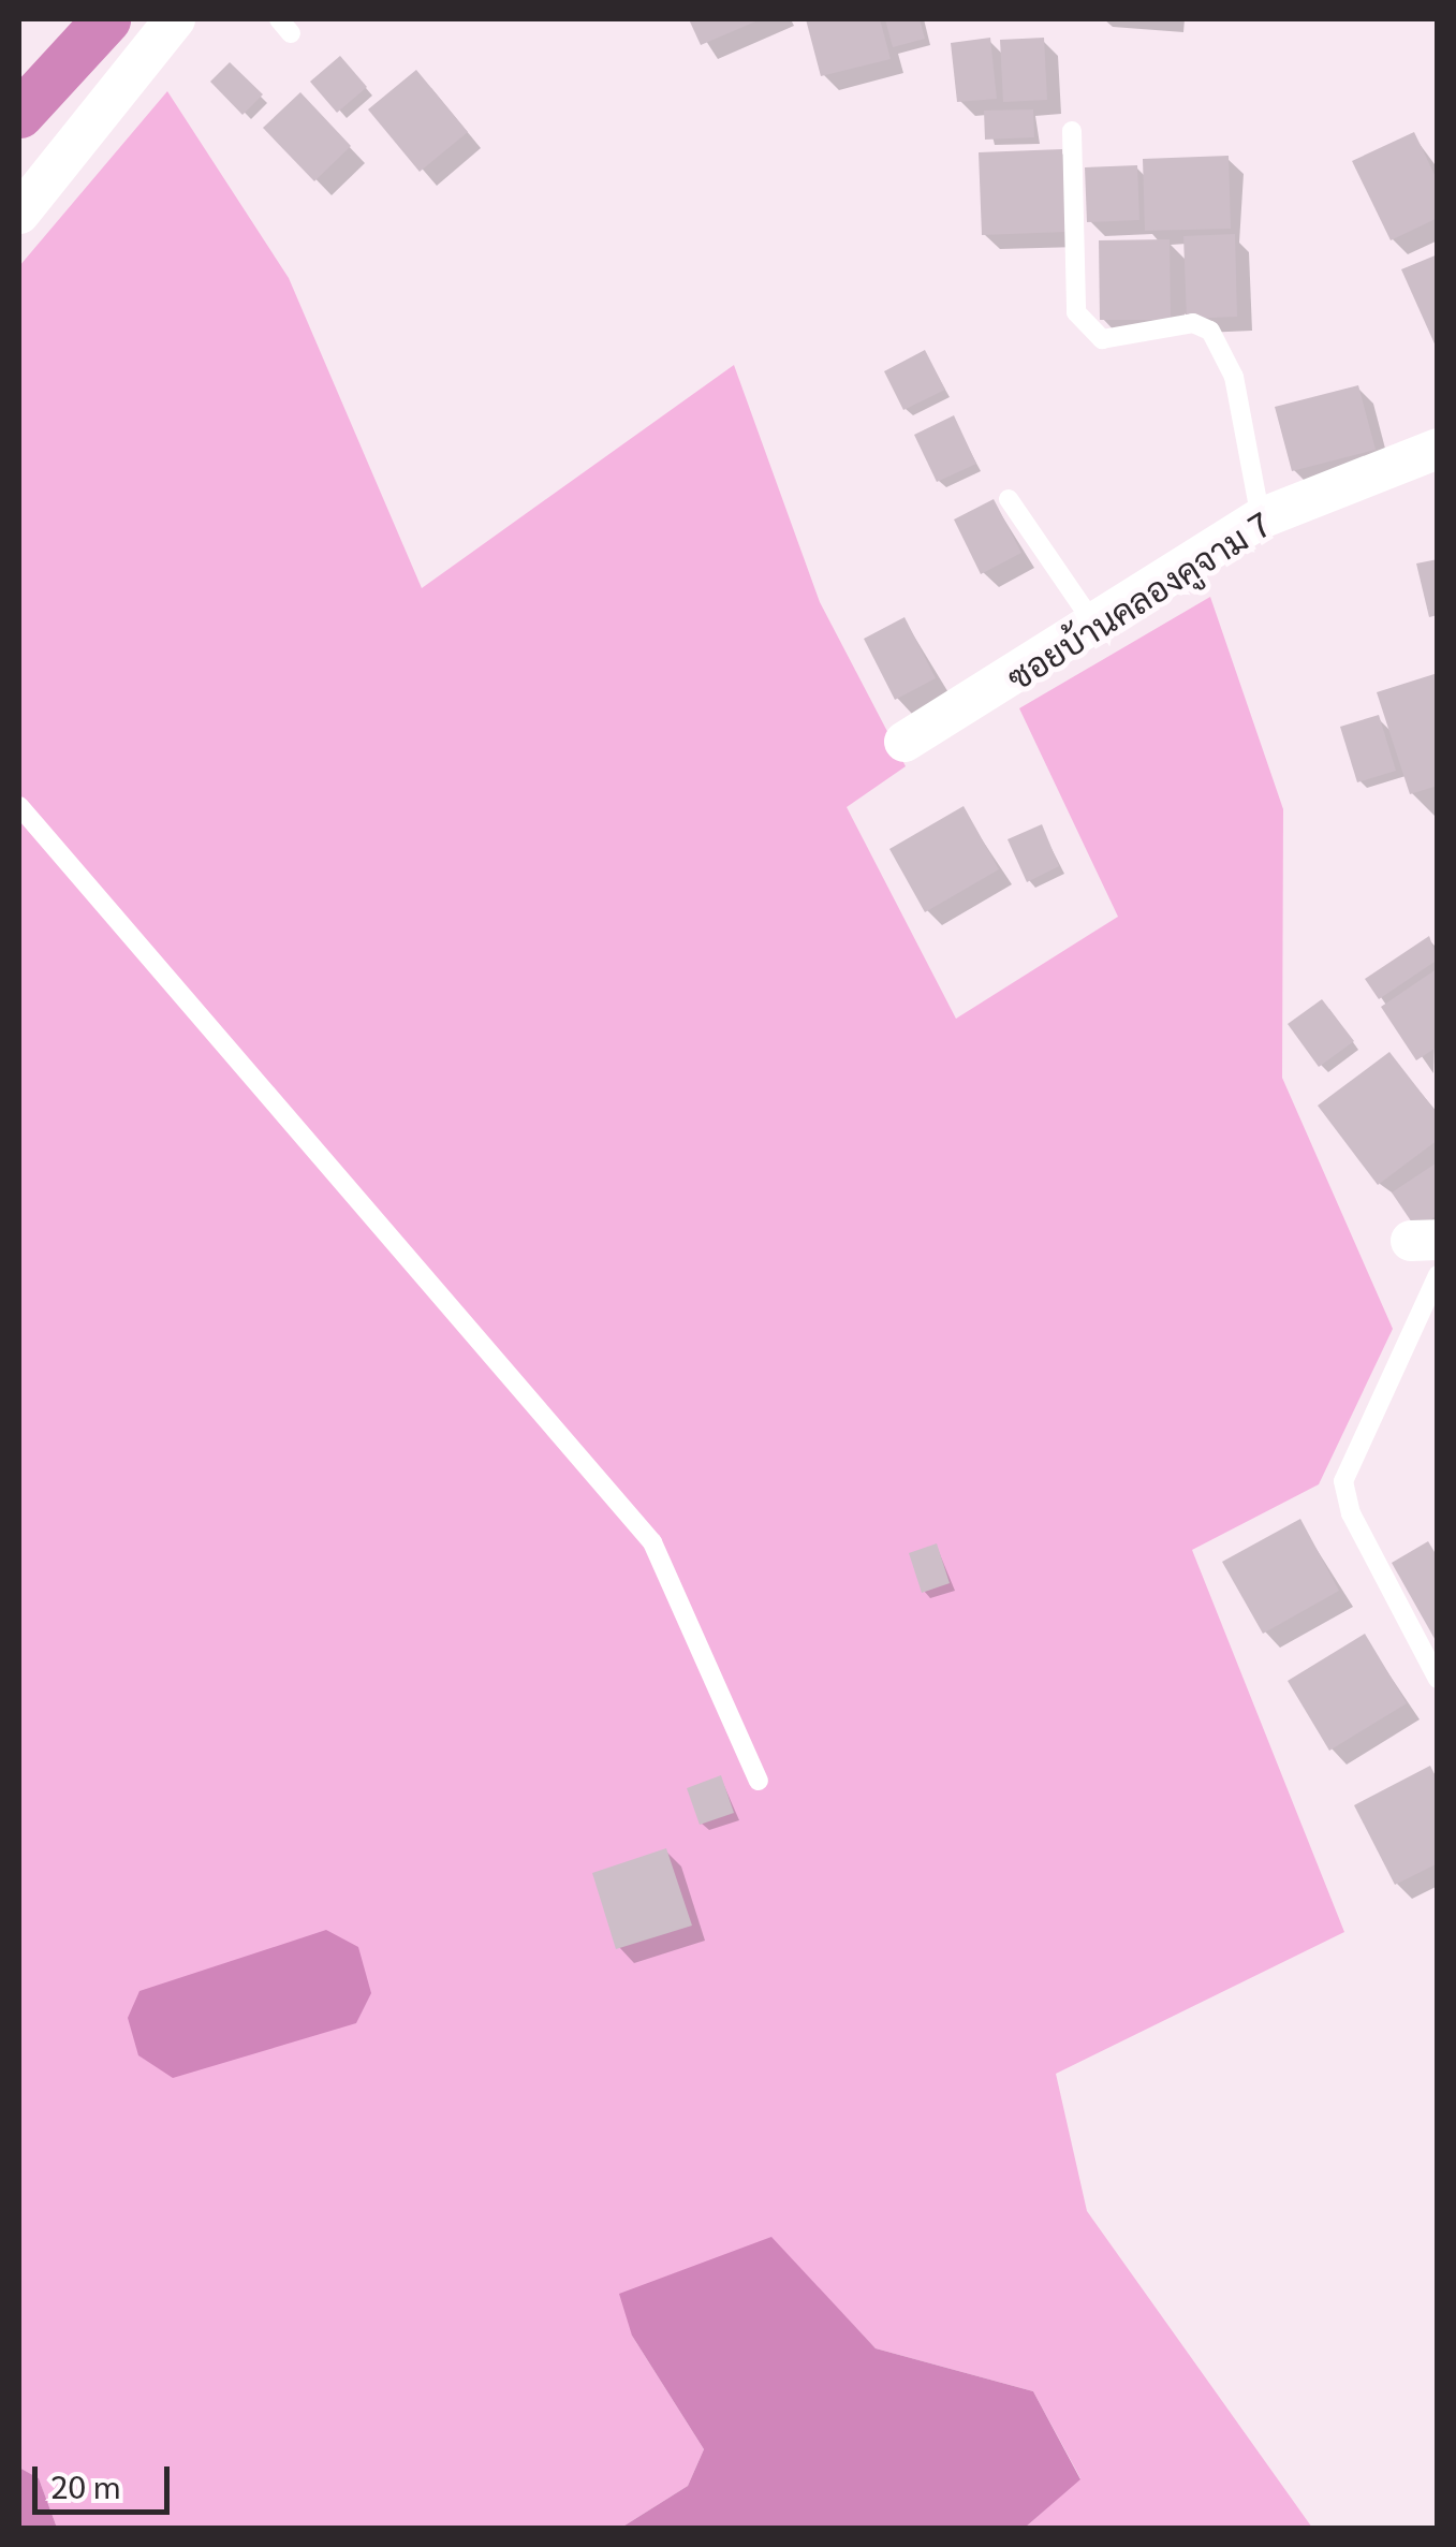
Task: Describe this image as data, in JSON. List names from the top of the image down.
{
  "streets": {
    "street": ["ซอยบ้านคลองคูจาม 7"]
  },
  "scale_bar": "20 m"
}
